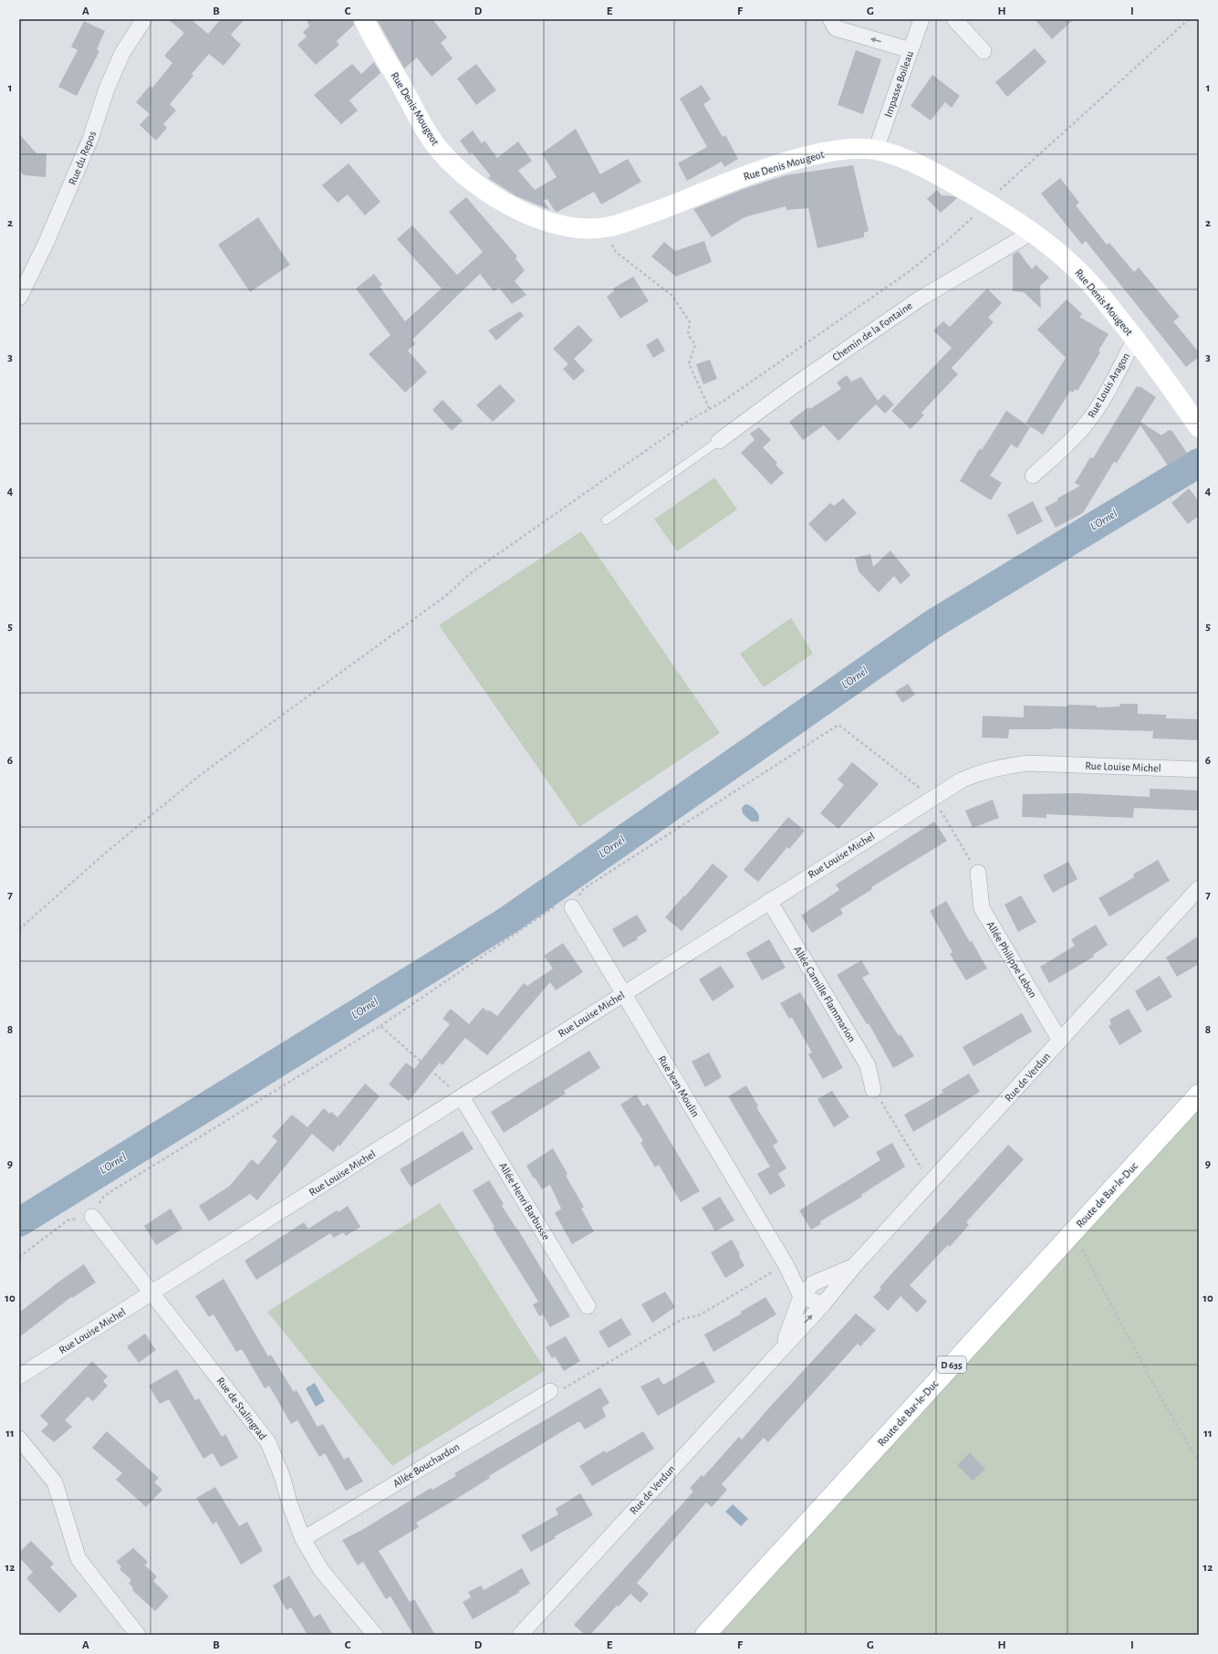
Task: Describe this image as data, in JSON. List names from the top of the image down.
{
  "streets": {
    "street": [
      "Impasse Boileau",
      "Rue Denis Mougeot",
      "Rue du Repos",
      "Chemin de la Fontaine",
      "Rue Louis Aragon",
      "Rue Louise Michel",
      "Allée Philippe Lebon",
      "Allée Camille Flammarion",
      "Rue de Verdun",
      "Rue Jean Moulin",
      "Route de Bar-le-Duc",
      "Allée Henri Barbusse",
      "D 635",
      "Rue de Stalingrad",
      "Allée Bouchardon"
    ]
  },
  "crossings": [
    ["Impasse Boileau", "Rue Denis Mougeot"],
    ["Rue Denis Mougeot", "Chemin de la Fontaine"],
    ["Rue Denis Mougeot", "Rue Louis Aragon"],
    ["Rue Louise Michel", "Allée Camille Flammarion"],
    ["Rue Louise Michel", "Rue Jean Moulin"],
    ["Rue Louise Michel", "Allée Henri Barbusse"],
    ["Rue Louise Michel", "Rue de Stalingrad"],
    ["Allée Philippe Lebon", "Rue de Verdun"],
    ["Rue de Verdun", "Rue Jean Moulin"],
    ["Rue de Stalingrad", "Allée Bouchardon"]
  ],
  "water": ["L'Ornel"],
  "grid": {
    "columns": [
      "A",
      "B",
      "C",
      "D",
      "E",
      "F",
      "G",
      "H",
      "I"
    ],
    "rows": [
      "1",
      "2",
      "3",
      "4",
      "5",
      "6",
      "7",
      "8",
      "9",
      "10",
      "11",
      "12"
    ]
  }
}
